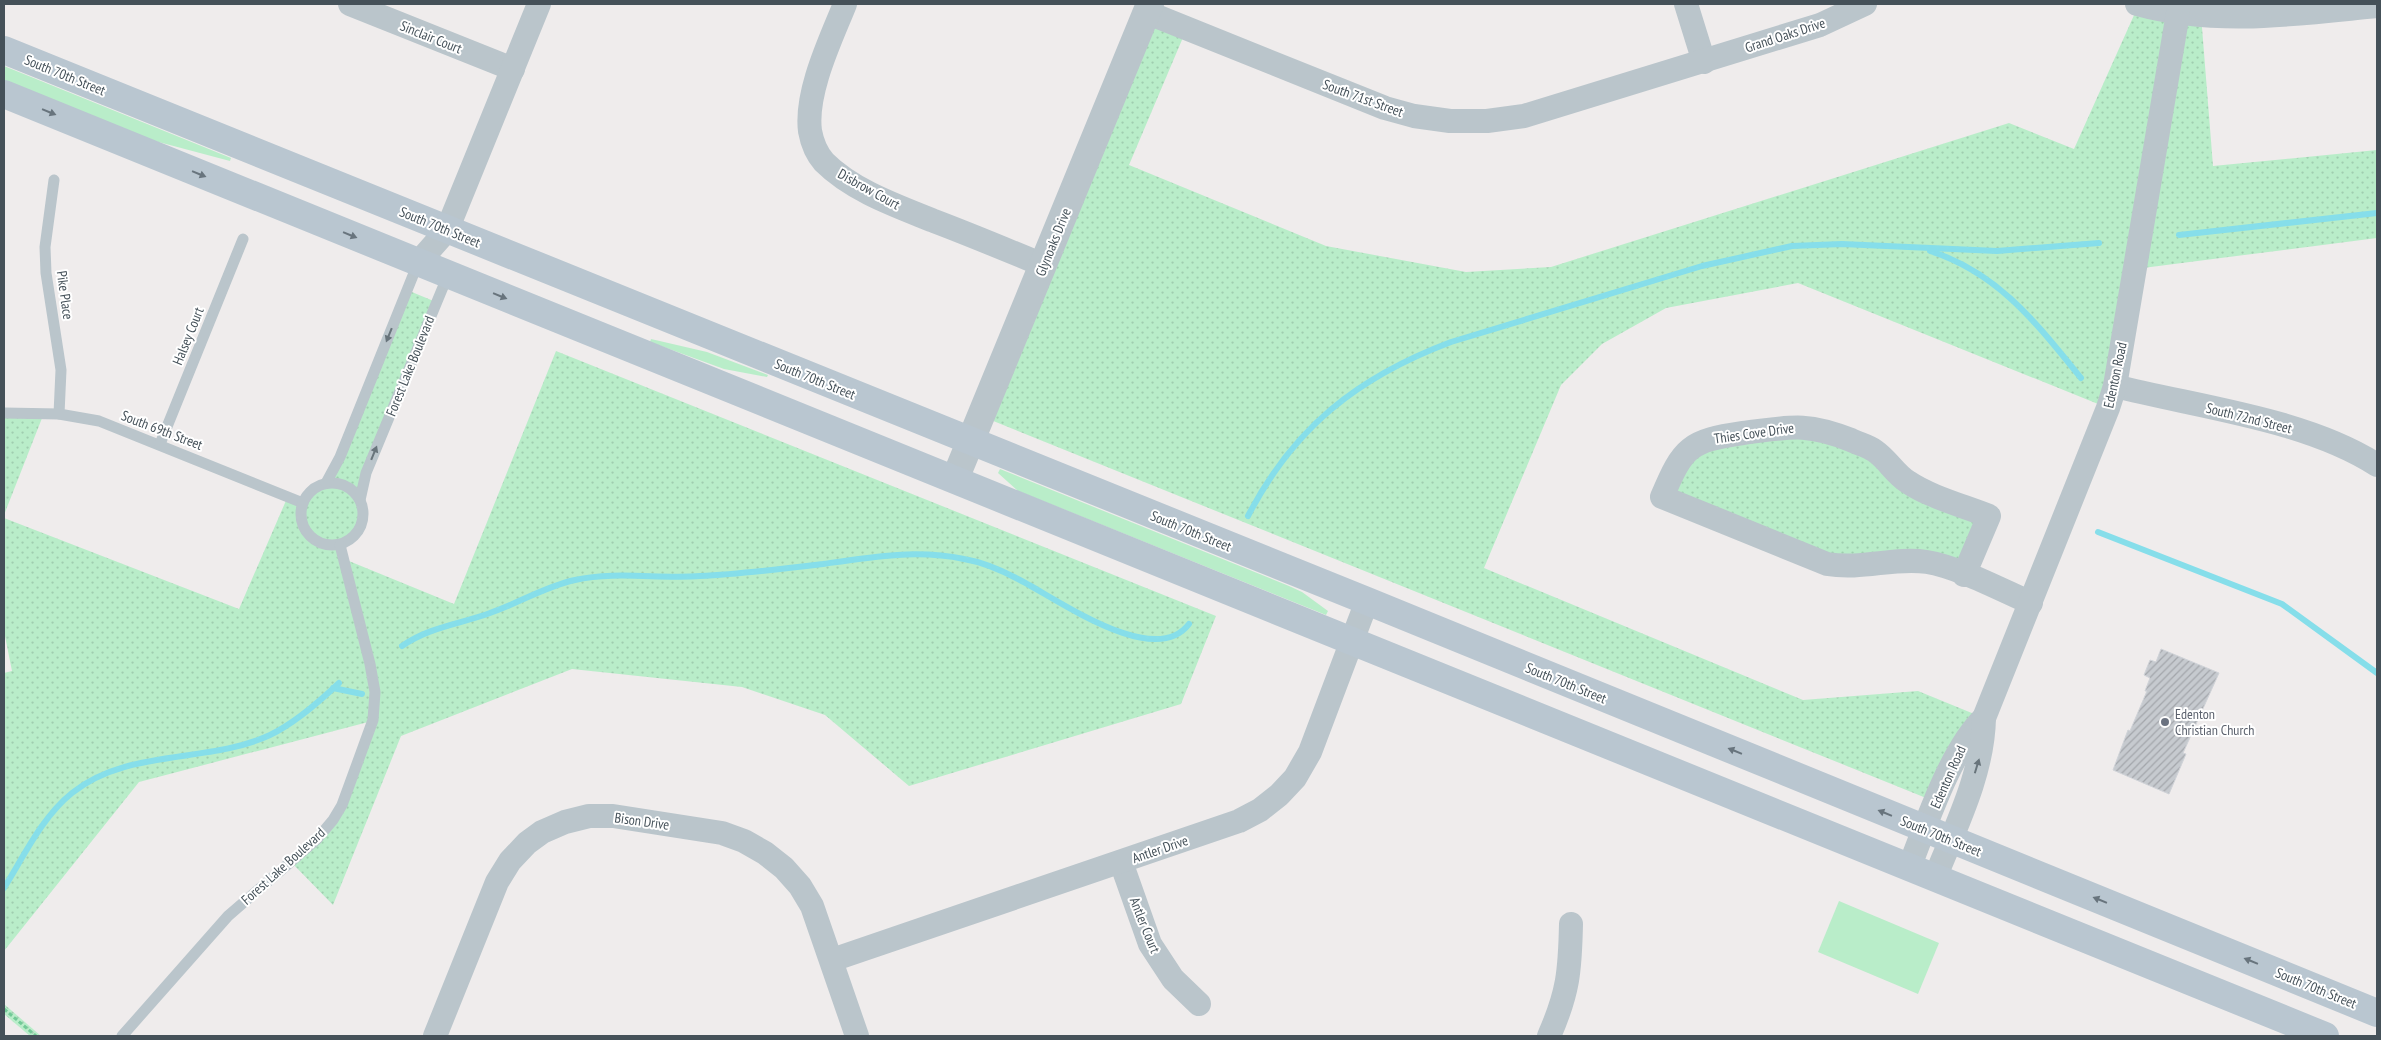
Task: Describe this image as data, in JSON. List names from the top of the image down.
{
  "streets": {
    "main road": ["South 70th Street"],
    "street": [
      "Grand Oaks Drive",
      "Sinclair Court",
      "South 71st Street",
      "Disbrow Court",
      "Glynoaks Drive",
      "Forest Lake Boulevard",
      "Edenton Road",
      "South 72nd Street",
      "Thies Cove Drive",
      "Bison Drive",
      "Antler Drive",
      "Antler Court"
    ],
    "lane": ["Pike Place", "Halsey Court", "South 69th Street"]
  },
  "crossings": [
    ["Grand Oaks Drive", "South 71st Street"],
    ["Sinclair Court", "Forest Lake Boulevard"],
    ["South 70th Street", "Glynoaks Drive"],
    ["South 70th Street", "Forest Lake Boulevard"],
    ["South 70th Street", "Edenton Road"],
    ["South 70th Street", "Antler Drive"],
    ["South 71st Street", "Glynoaks Drive"],
    ["Disbrow Court", "Glynoaks Drive"],
    ["Pike Place", "South 69th Street"],
    ["Halsey Court", "South 69th Street"],
    ["Forest Lake Boulevard", "South 69th Street"],
    ["Edenton Road", "South 72nd Street"],
    ["Edenton Road", "Thies Cove Drive"],
    ["Bison Drive", "Antler Drive"],
    ["Antler Drive", "Antler Court"]
  ],
  "places": ["Edenton Christian Church"]
}
